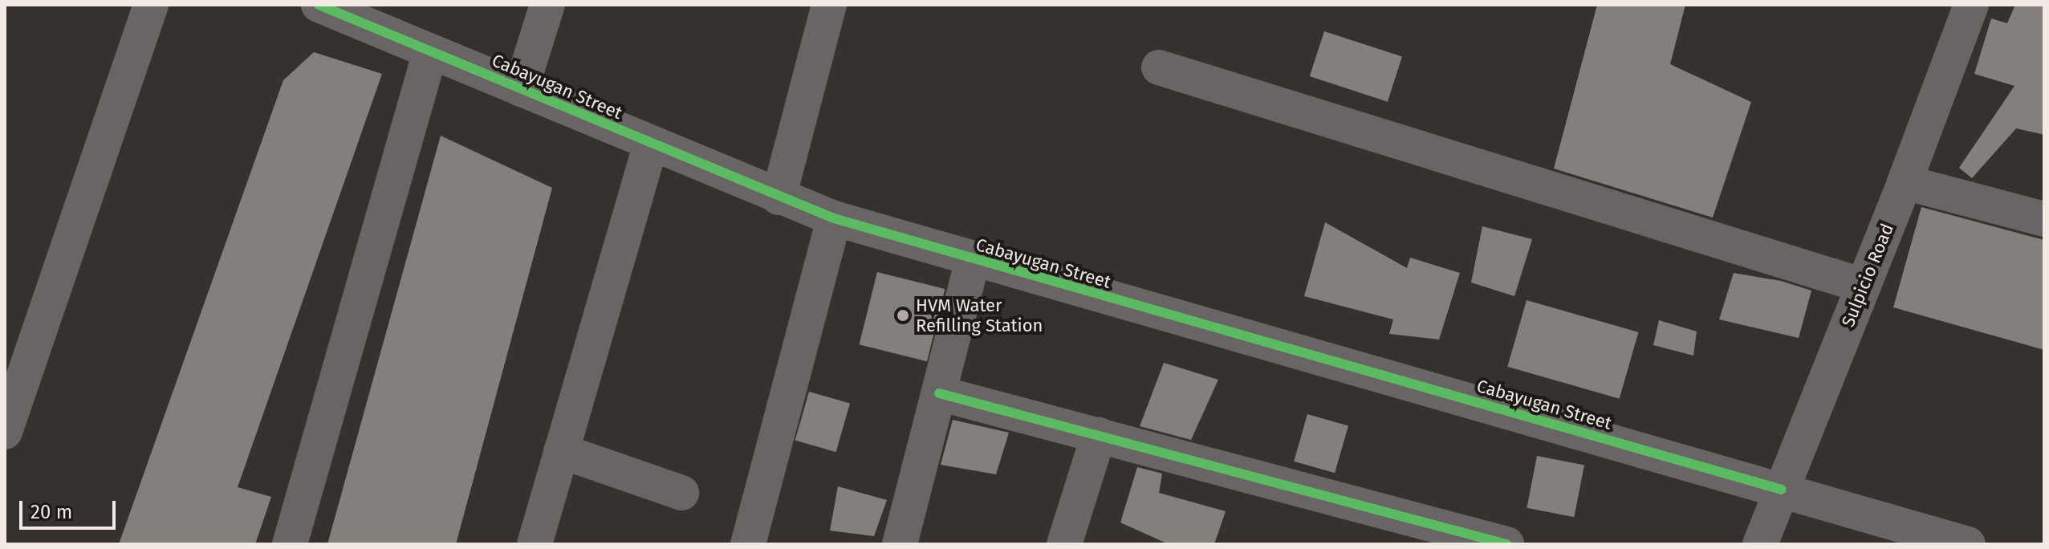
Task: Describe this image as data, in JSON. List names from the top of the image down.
{
  "streets": {
    "street": ["Cabayugan Street", "Sulpicio Road"]
  },
  "crossings": [
    ["Cabayugan Street", "Sulpicio Road"]
  ],
  "places": ["HVM Water Refilling Station"],
  "scale_bar": "20 m"
}
